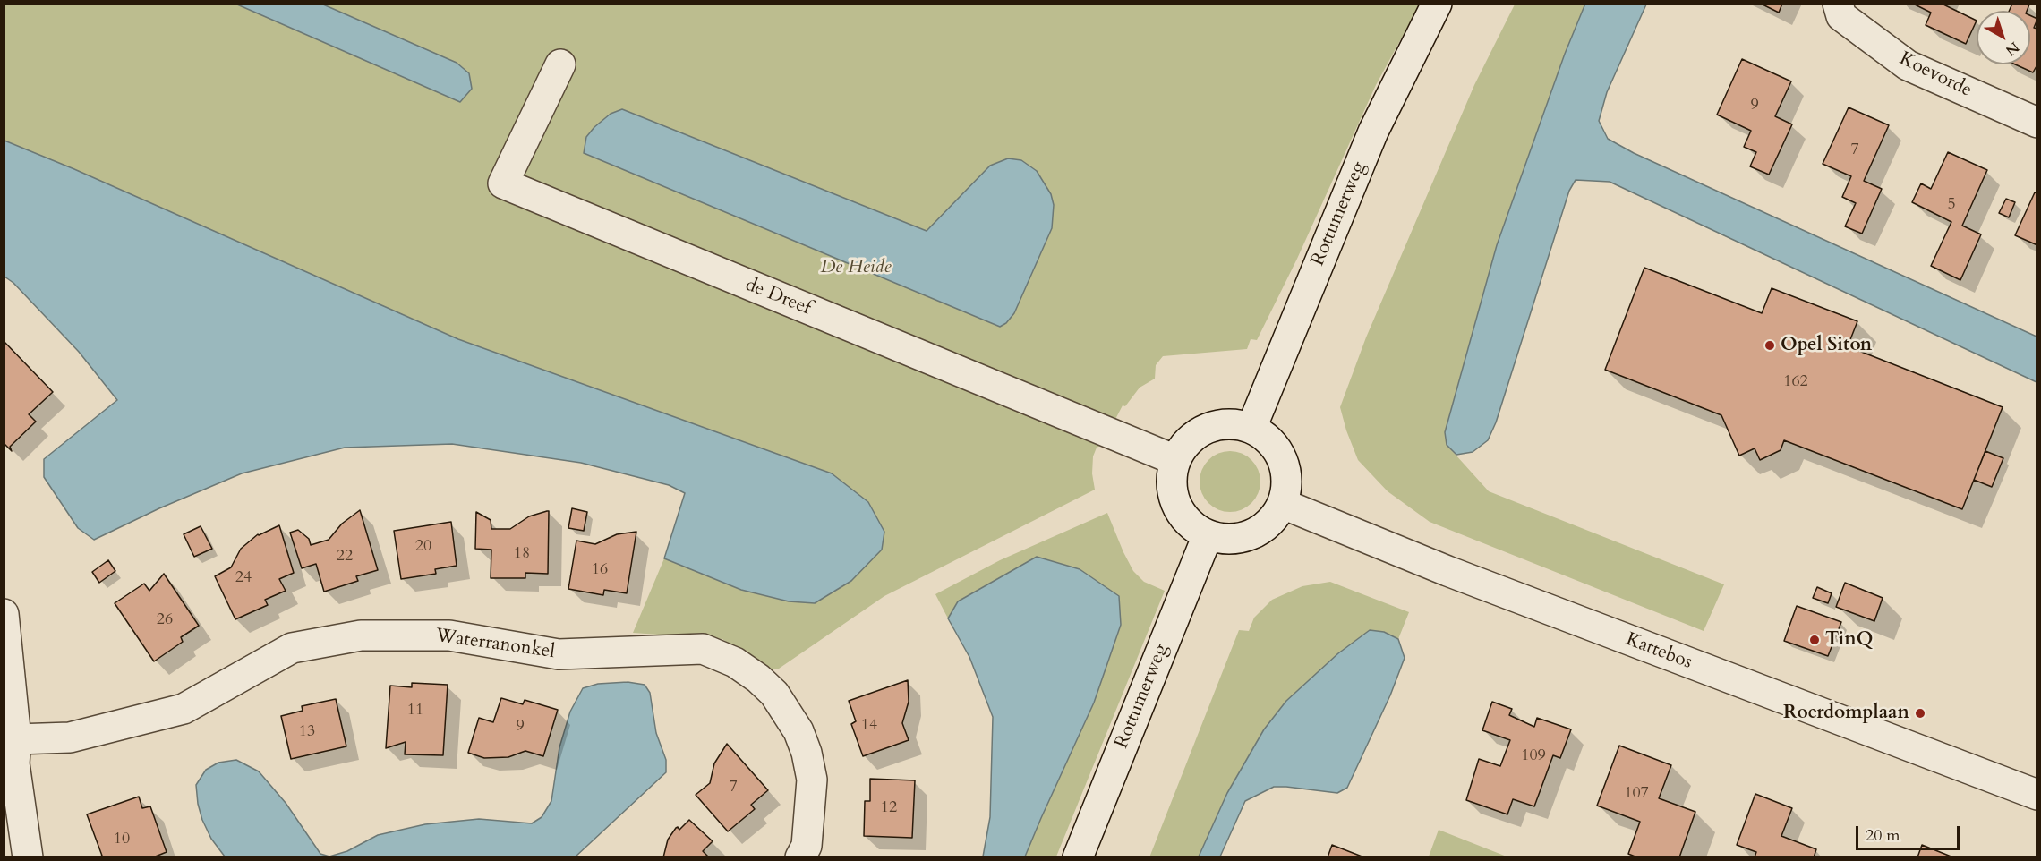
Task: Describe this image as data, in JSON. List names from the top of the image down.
{
  "streets": {
    "street": [
      "Koevorde",
      "Rottumerweg",
      "de Dreef",
      "Waterranonkel",
      "Kattebos"
    ]
  },
  "crossings": [
    ["Rottumerweg", "de Dreef"],
    ["Rottumerweg", "Kattebos"],
    ["de Dreef", "Kattebos"]
  ],
  "parks": ["De Heide"],
  "places": ["Opel Siton", "TinQ", "Roerdomplaan"],
  "house_numbers": [
    "9",
    "7",
    "5",
    "162",
    "20",
    "18",
    "22",
    "16",
    "24",
    "26",
    "11",
    "14",
    "9",
    "13",
    "109",
    "7",
    "107",
    "12",
    "10"
  ],
  "scale_bar": "20 m",
  "north": "bottom right"
}
